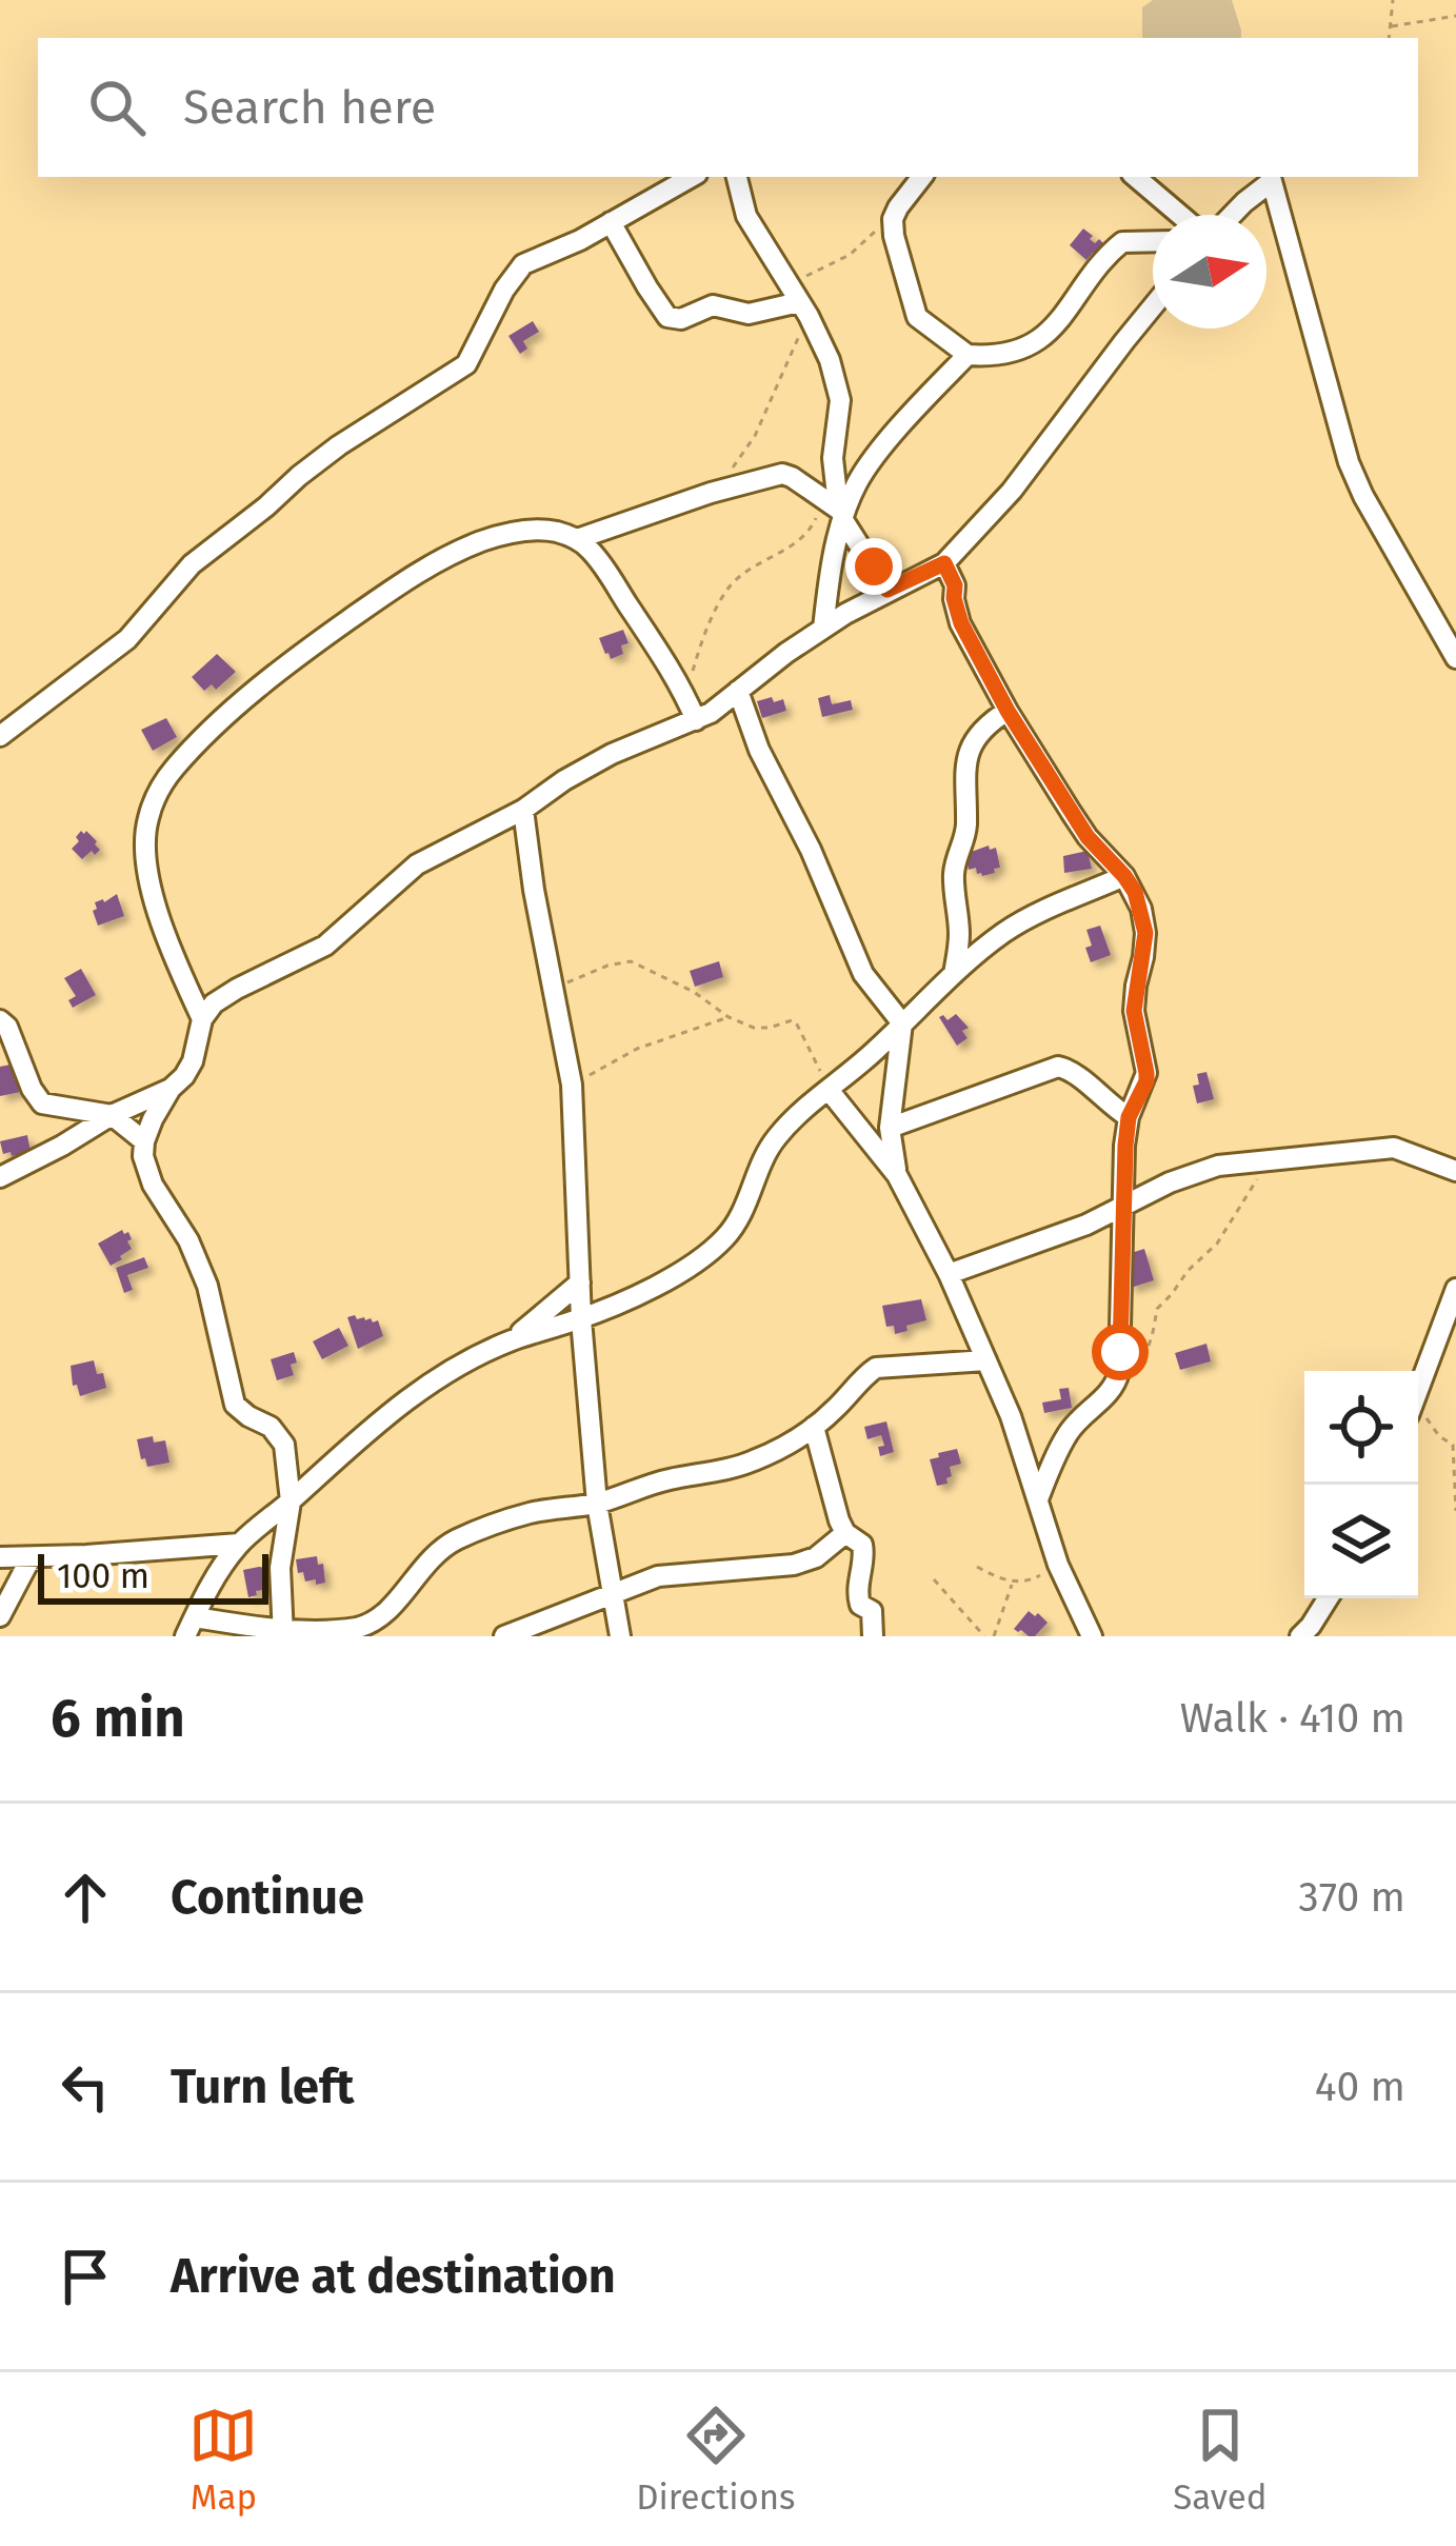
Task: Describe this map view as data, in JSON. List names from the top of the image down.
{
  "scale_bar": "100 m",
  "north": "right",
  "page": {
    "search": "Search here",
    "scale": "100 m",
    "heading": ["6 min", "Walk · 410 m"],
    "list": [
      ["Continue", "370 m"],
      ["Turn left", "40 m"],
      "Arrive at destination"
    ],
    "nav": ["Map", "Directions", "Saved"]
  }
}
